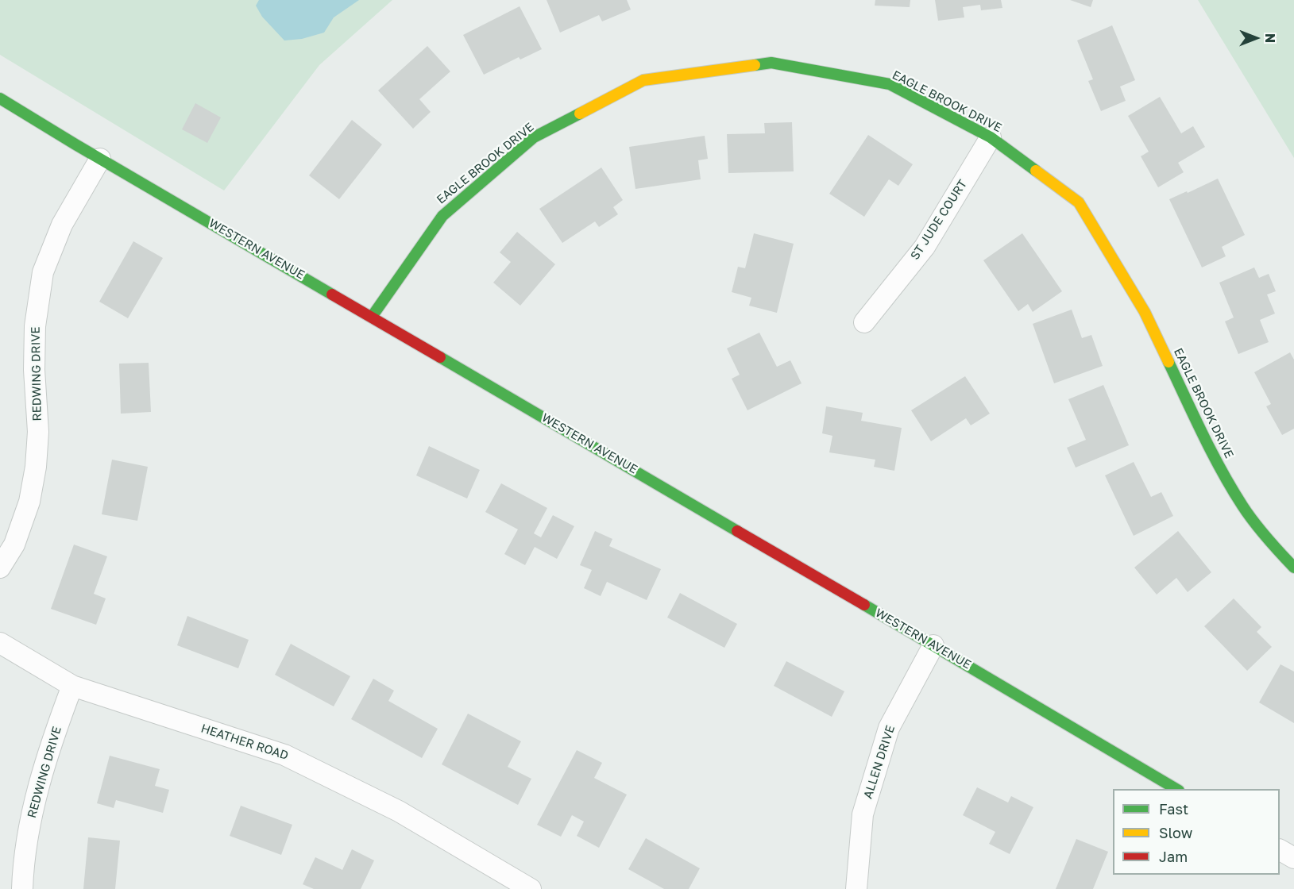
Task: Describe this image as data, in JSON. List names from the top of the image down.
{
  "streets": {
    "street": [
      "EAGLE BROOK DRIVE",
      "ST JUDE COURT",
      "WESTERN AVENUE",
      "REDWING DRIVE",
      "HEATHER ROAD",
      "ALLEN DRIVE"
    ]
  },
  "crossings": [
    ["EAGLE BROOK DRIVE", "ST JUDE COURT"],
    ["EAGLE BROOK DRIVE", "WESTERN AVENUE"],
    ["WESTERN AVENUE", "REDWING DRIVE"],
    ["WESTERN AVENUE", "ALLEN DRIVE"],
    ["REDWING DRIVE", "HEATHER ROAD"]
  ],
  "legend": ["Fast", "Slow", "Jam"],
  "north": "right"
}
